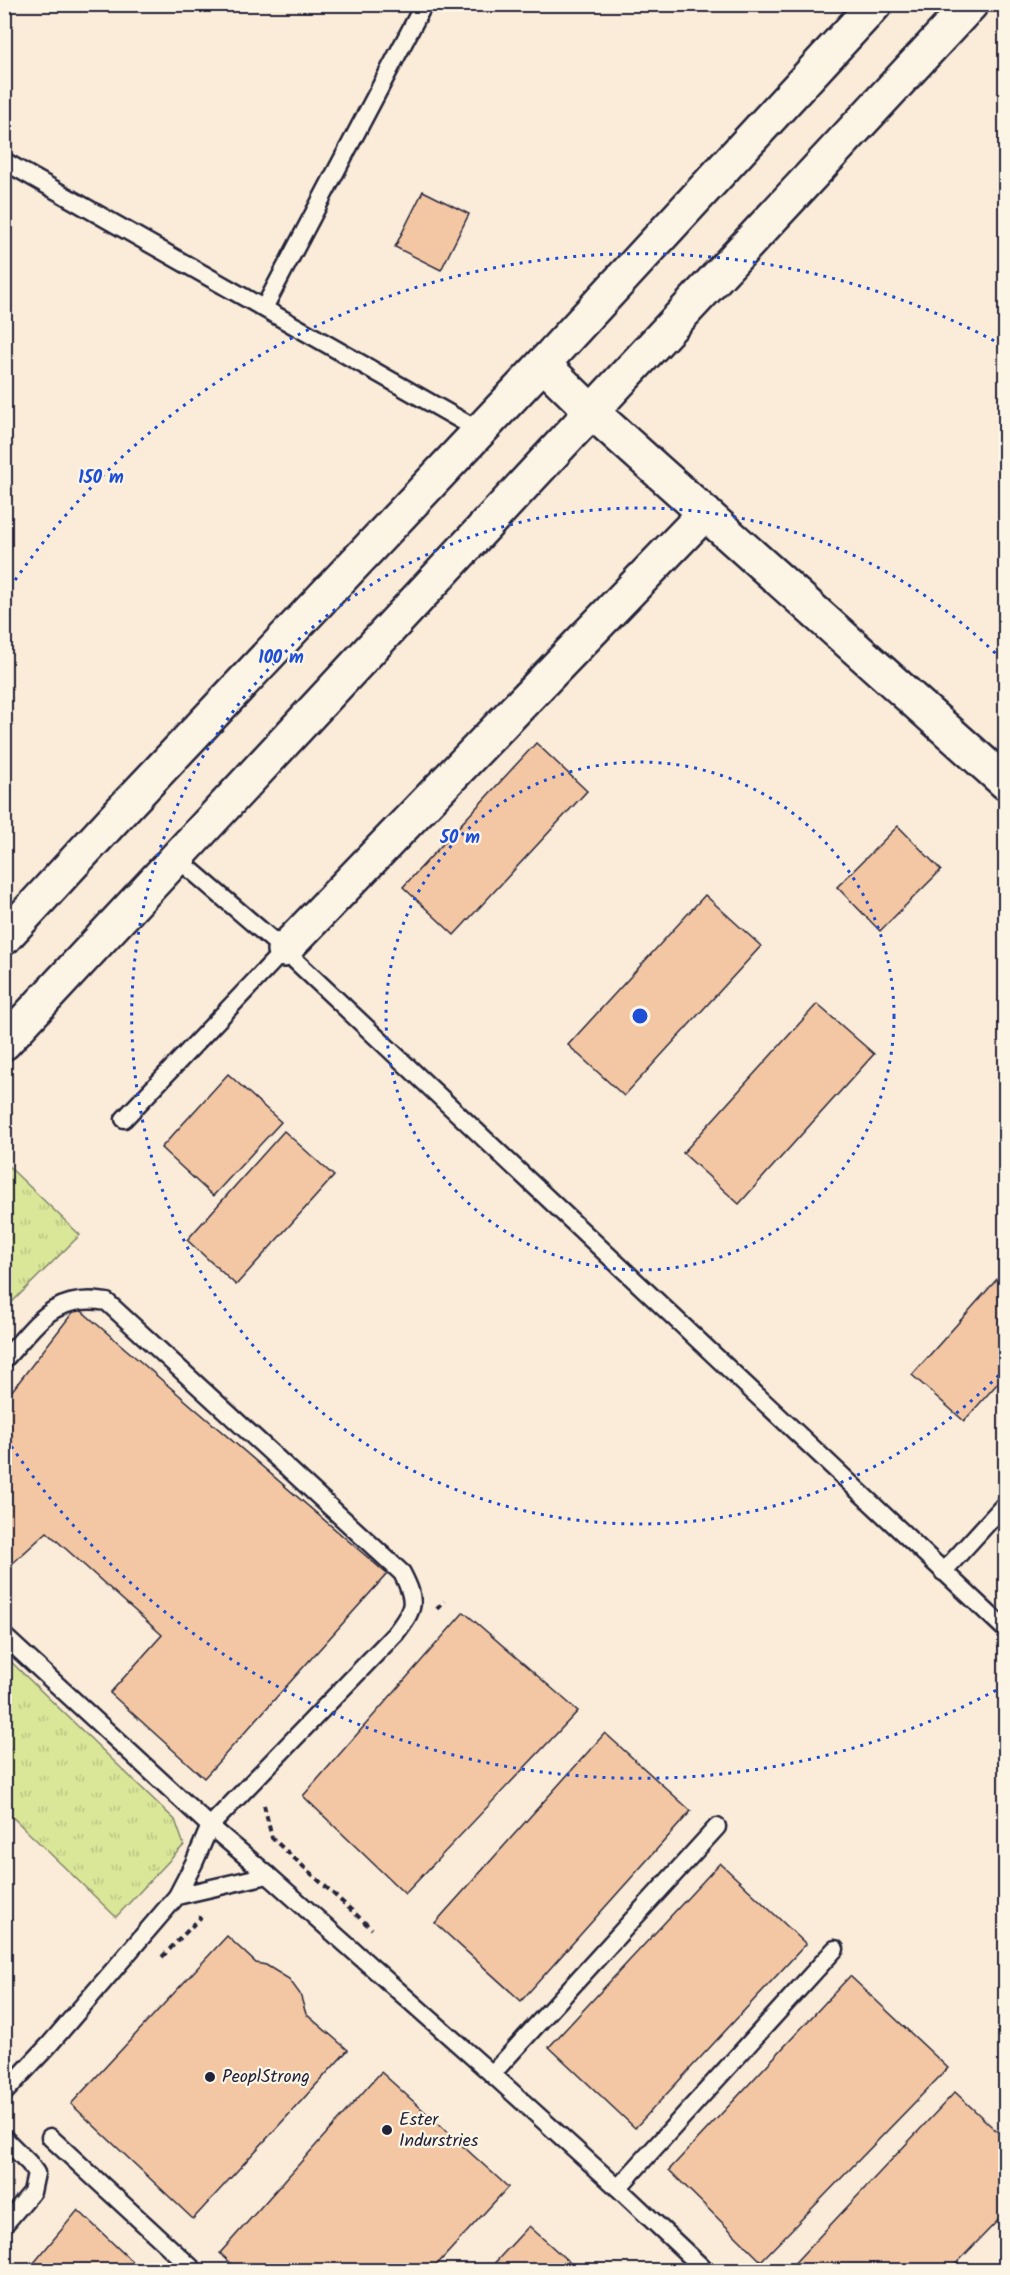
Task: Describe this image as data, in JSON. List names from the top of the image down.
{
  "places": ["PeoplStrong", "Ester Indurstries"],
  "rings": ["150 m", "100 m", "50 m"]
}
